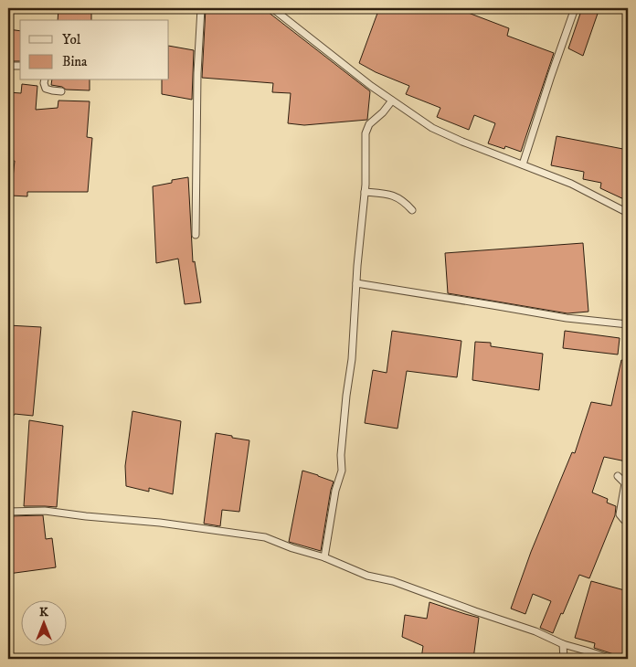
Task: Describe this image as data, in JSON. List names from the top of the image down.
{
  "legend": ["Yol", "Bina"],
  "north": "top"
}
